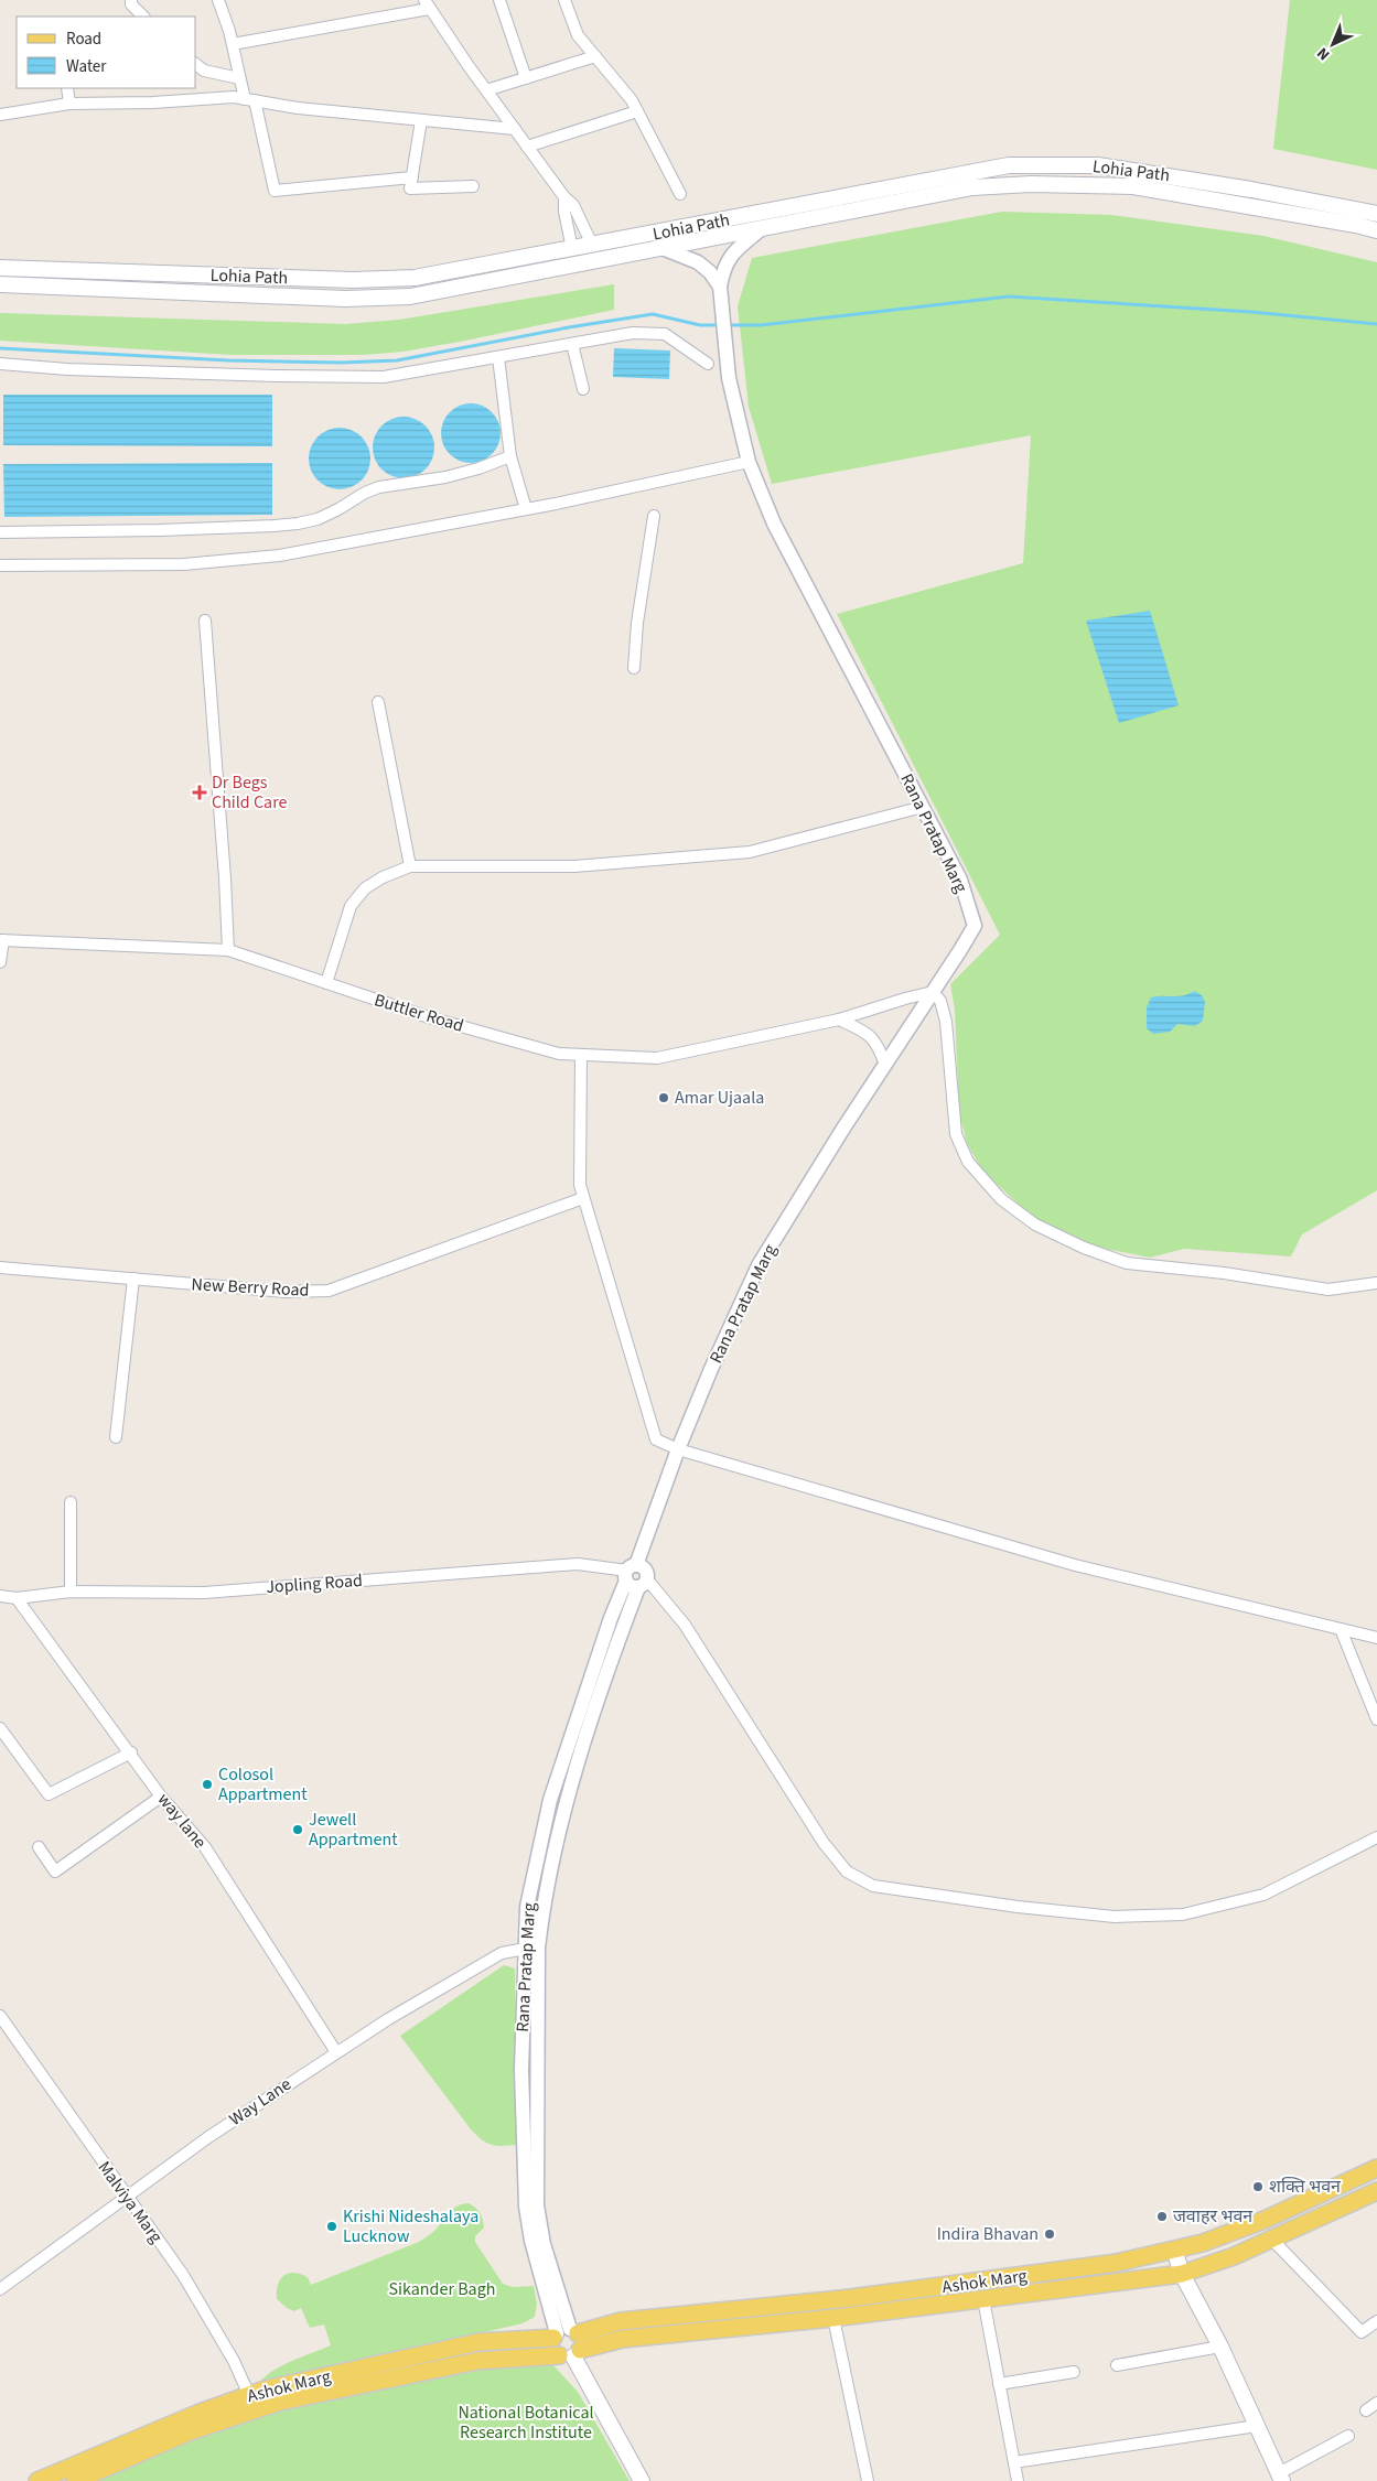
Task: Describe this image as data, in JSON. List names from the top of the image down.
{
  "streets": {
    "main road": ["Lohia Path", "Ashok Marg"],
    "street": [
      "Rana Pratap Marg",
      "Buttler Road",
      "New Berry Road",
      "Jopling Road",
      "way lane",
      "Way Lane",
      "Malviya Marg"
    ]
  },
  "crossings": [
    ["Rana Pratap Marg", "Buttler Road"],
    ["Rana Pratap Marg", "Jopling Road"],
    ["Rana Pratap Marg", "Way Lane"],
    ["Rana Pratap Marg", "Ashok Marg"],
    ["Jopling Road", "way lane"],
    ["way lane", "Way Lane"],
    ["Way Lane", "Malviya Marg"],
    ["Malviya Marg", "Ashok Marg"]
  ],
  "parks": ["Sikander Bagh", "National Botanical Research Institute"],
  "places": {
    "health": ["Dr Begs Child Care"],
    "other": [
      "Amar Ujaala",
      "Colosol Appartment",
      "Jewell Appartment",
      "शक्ति भवन",
      "जवाहर भवन",
      "Krishi Nideshalaya Lucknow",
      "Indira Bhavan"
    ]
  },
  "legend": ["Road", "Water"],
  "north": "bottom left"
}
